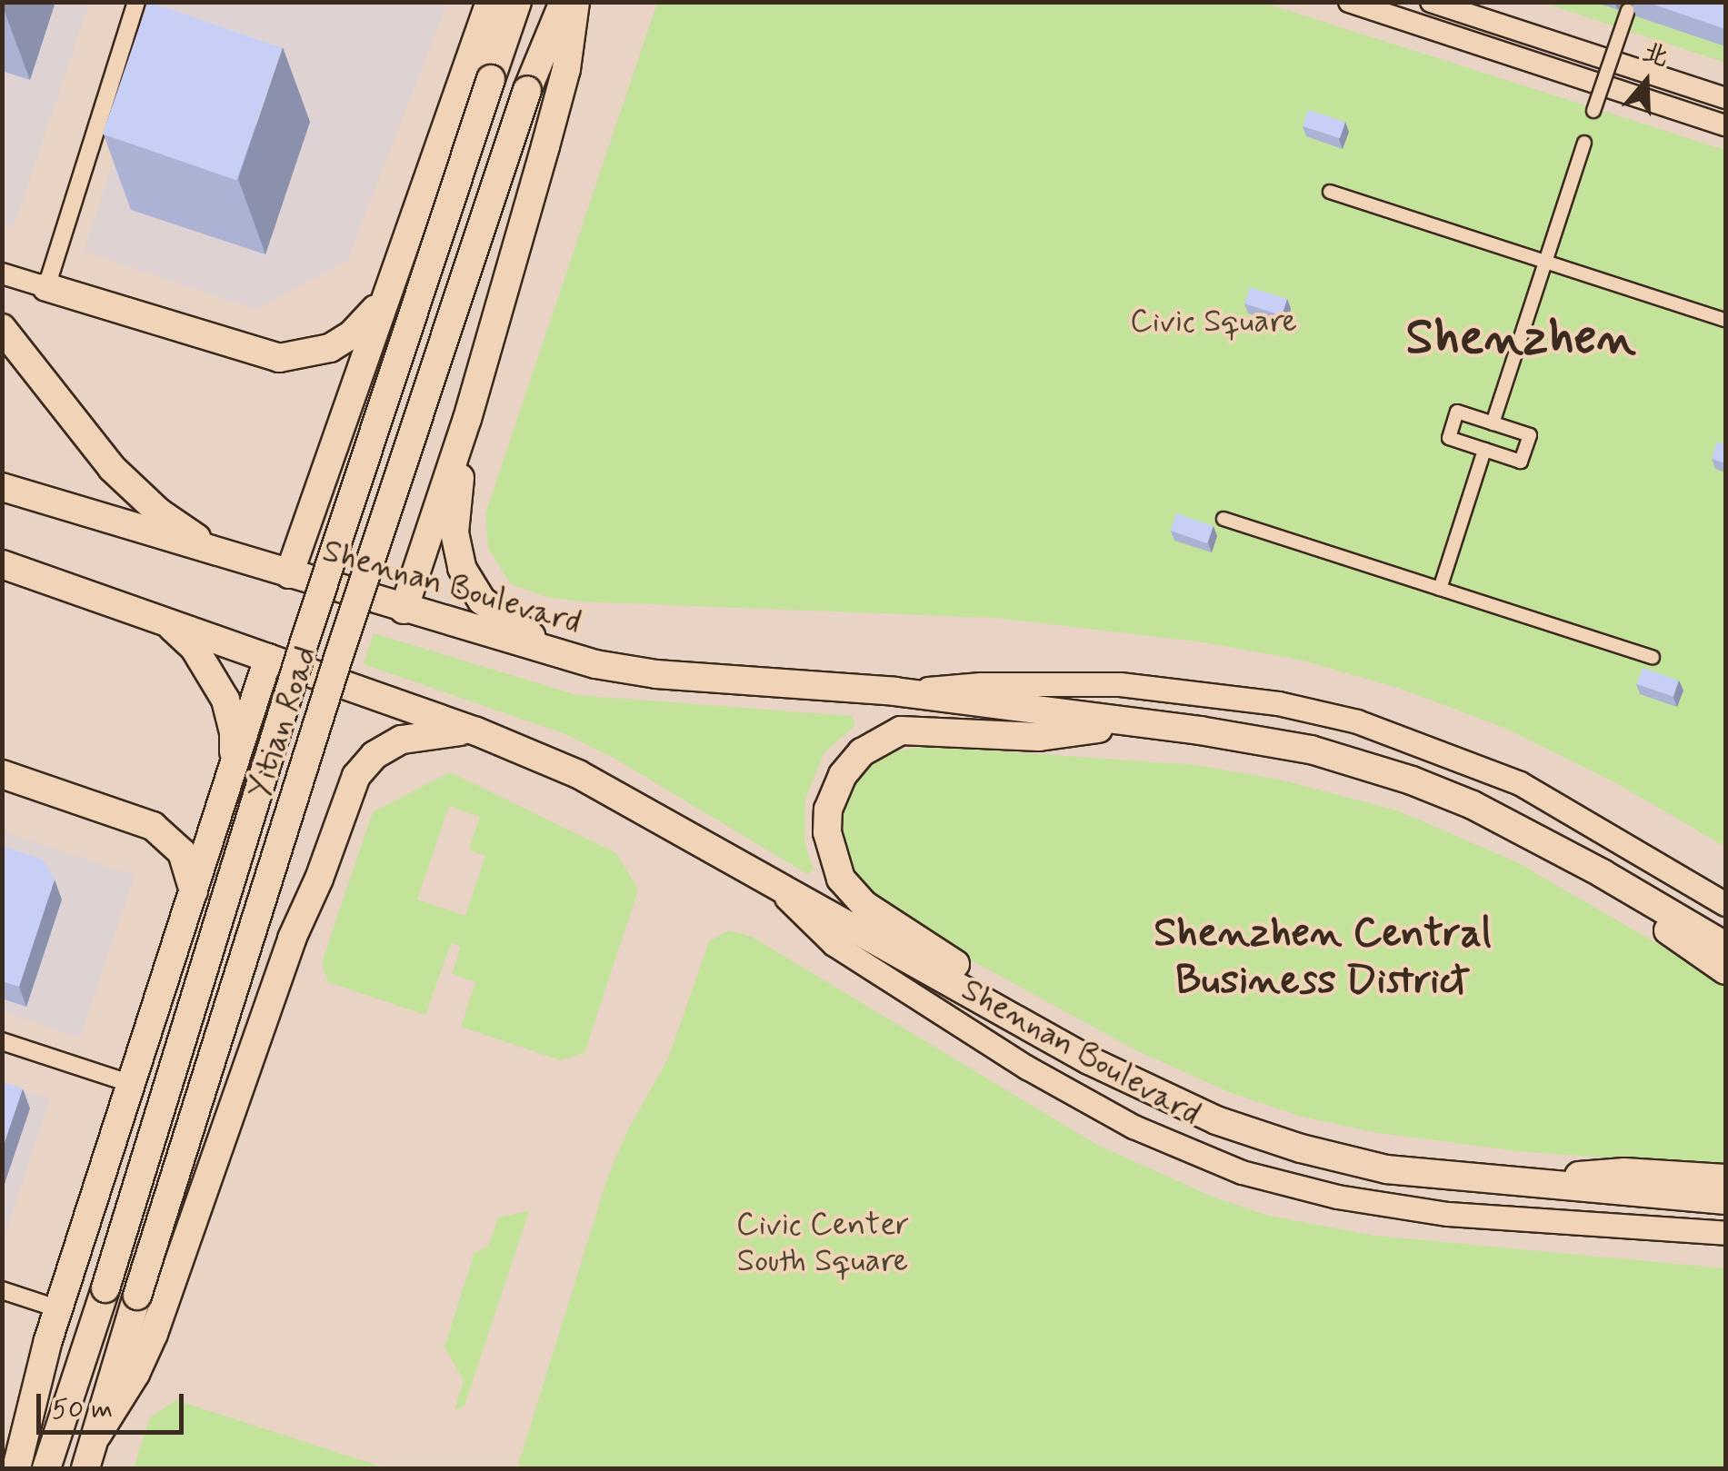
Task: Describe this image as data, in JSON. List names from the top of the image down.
{
  "streets": {
    "main road": ["Shennan Boulevard", "Yitian Road"]
  },
  "districts": ["Shenzhen", "Shenzhen Central Business District"],
  "parks": ["Civic Square", "Civic Center South Square"],
  "scale_bar": "50 m",
  "north": "top"
}
